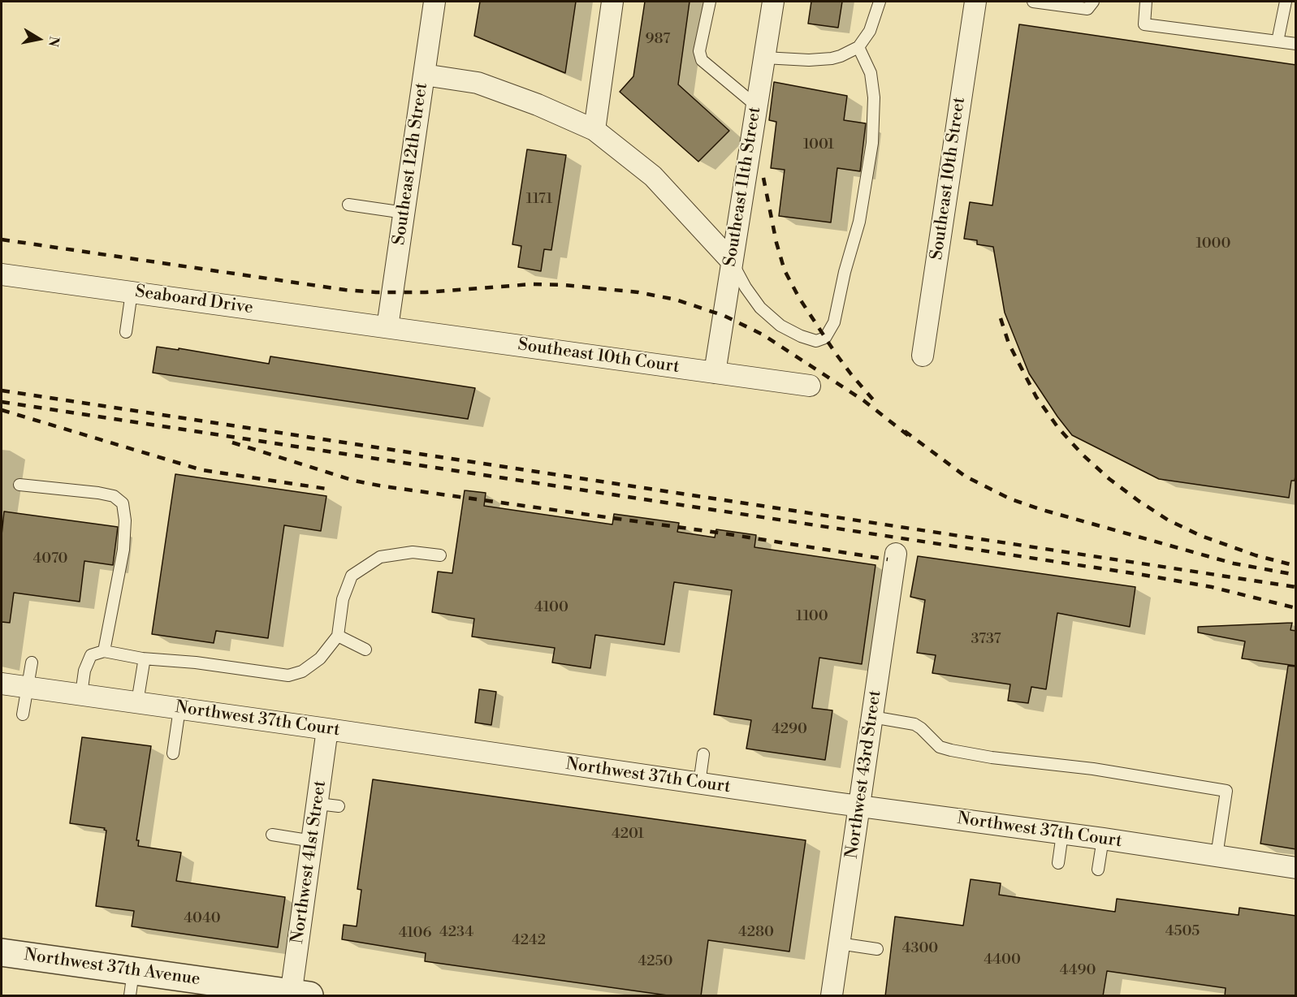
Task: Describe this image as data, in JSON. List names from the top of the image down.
{
  "streets": {
    "street": [
      "Southeast 12th Street",
      "Southeast 10th Street",
      "Southeast 11th Street",
      "Seaboard Drive",
      "Southeast 10th Court",
      "Northwest 37th Court",
      "Northwest 43rd Street",
      "Northwest 41st Street",
      "Northwest 37th Avenue"
    ]
  },
  "crossings": [
    ["Southeast 12th Street", "Seaboard Drive"],
    ["Southeast 12th Street", "Southeast 10th Court"],
    ["Southeast 11th Street", "Southeast 10th Court"],
    ["Seaboard Drive", "Southeast 10th Court"],
    ["Northwest 37th Court", "Northwest 43rd Street"],
    ["Northwest 37th Court", "Northwest 41st Street"],
    ["Northwest 41st Street", "Northwest 37th Avenue"]
  ],
  "house_numbers": [
    "987",
    "1001",
    "1171",
    "1000",
    "4070",
    "4100",
    "1100",
    "3737",
    "4290",
    "4201",
    "4040",
    "4505",
    "4234",
    "4280",
    "4106",
    "4242",
    "4300",
    "4400",
    "4250",
    "4490"
  ],
  "north": "right"
}
